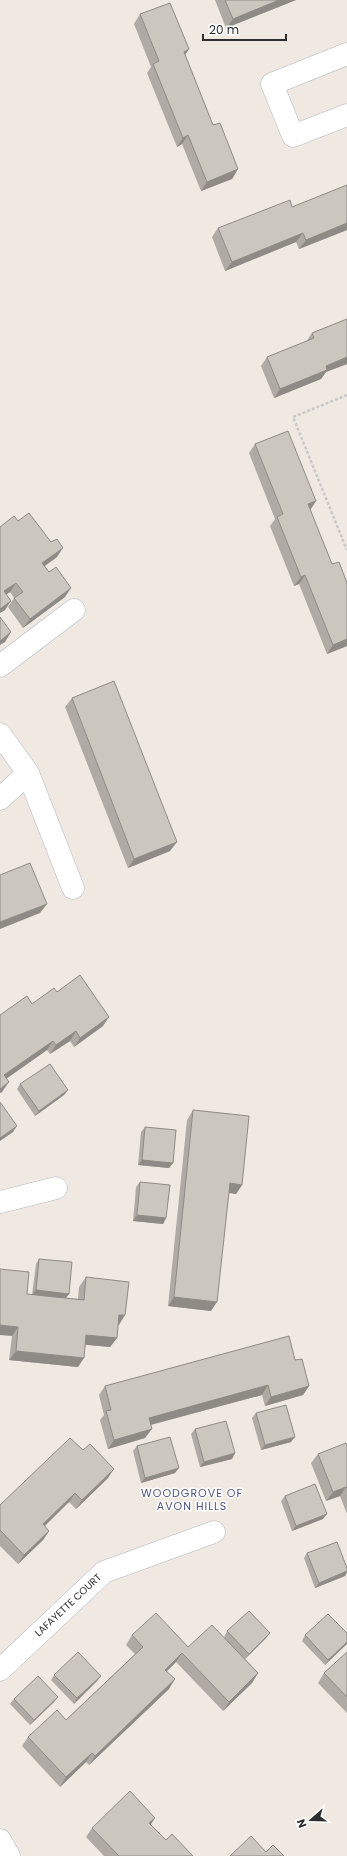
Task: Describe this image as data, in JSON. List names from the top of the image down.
{
  "streets": {
    "street": ["LAFAYETTE COURT"]
  },
  "districts": ["WOODGROVE OF AVON HILLS"],
  "scale_bar": "20 m",
  "north": "left"
}
